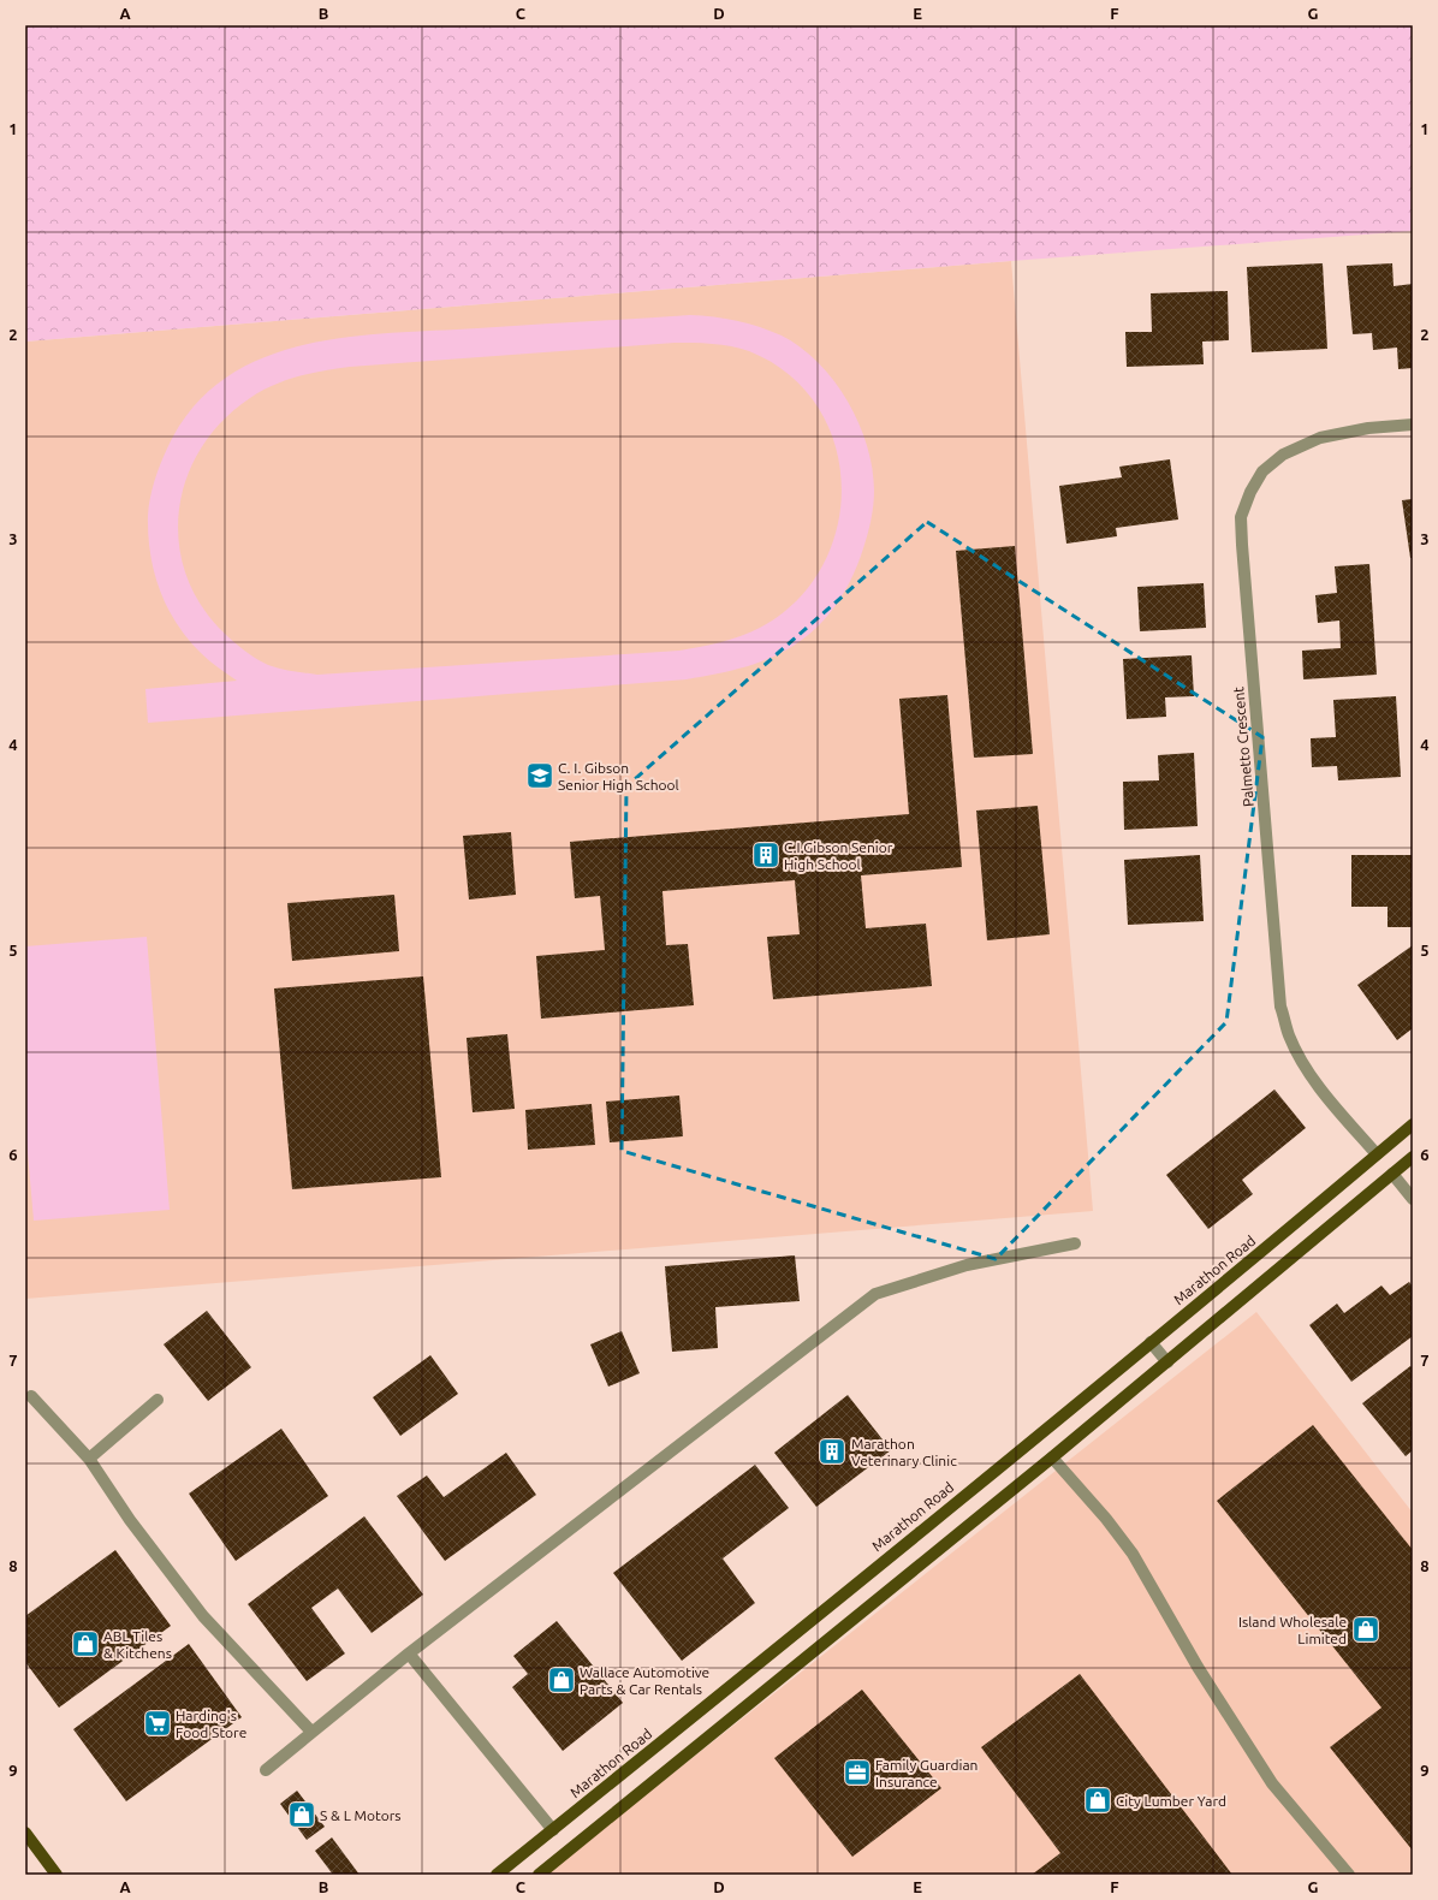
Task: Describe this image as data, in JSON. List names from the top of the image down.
{
  "streets": {
    "main road": ["Marathon Road"],
    "street": ["Palmetto Crescent"]
  },
  "crossings": [
    ["Palmetto Crescent", "Marathon Road"]
  ],
  "places": {
    "school or university": ["C. I. Gibson Senior High School"],
    "building": ["C.I.Gibson Senior High School", "Marathon Veterinary Clinic"],
    "shop": [
      "Island Wholesale Limited",
      "ABL Tiles & Kitchens",
      "Wallace Automotive Parts & Car Rentals",
      "City Lumber Yard",
      "S & L Motors"
    ],
    "supermarket": ["Harding's Food Store"],
    "office": ["Family Guardian Insurance"]
  },
  "grid": {
    "columns": [
      "A",
      "B",
      "C",
      "D",
      "E",
      "F",
      "G"
    ],
    "rows": [
      "1",
      "2",
      "3",
      "4",
      "5",
      "6",
      "7",
      "8",
      "9"
    ]
  }
}
